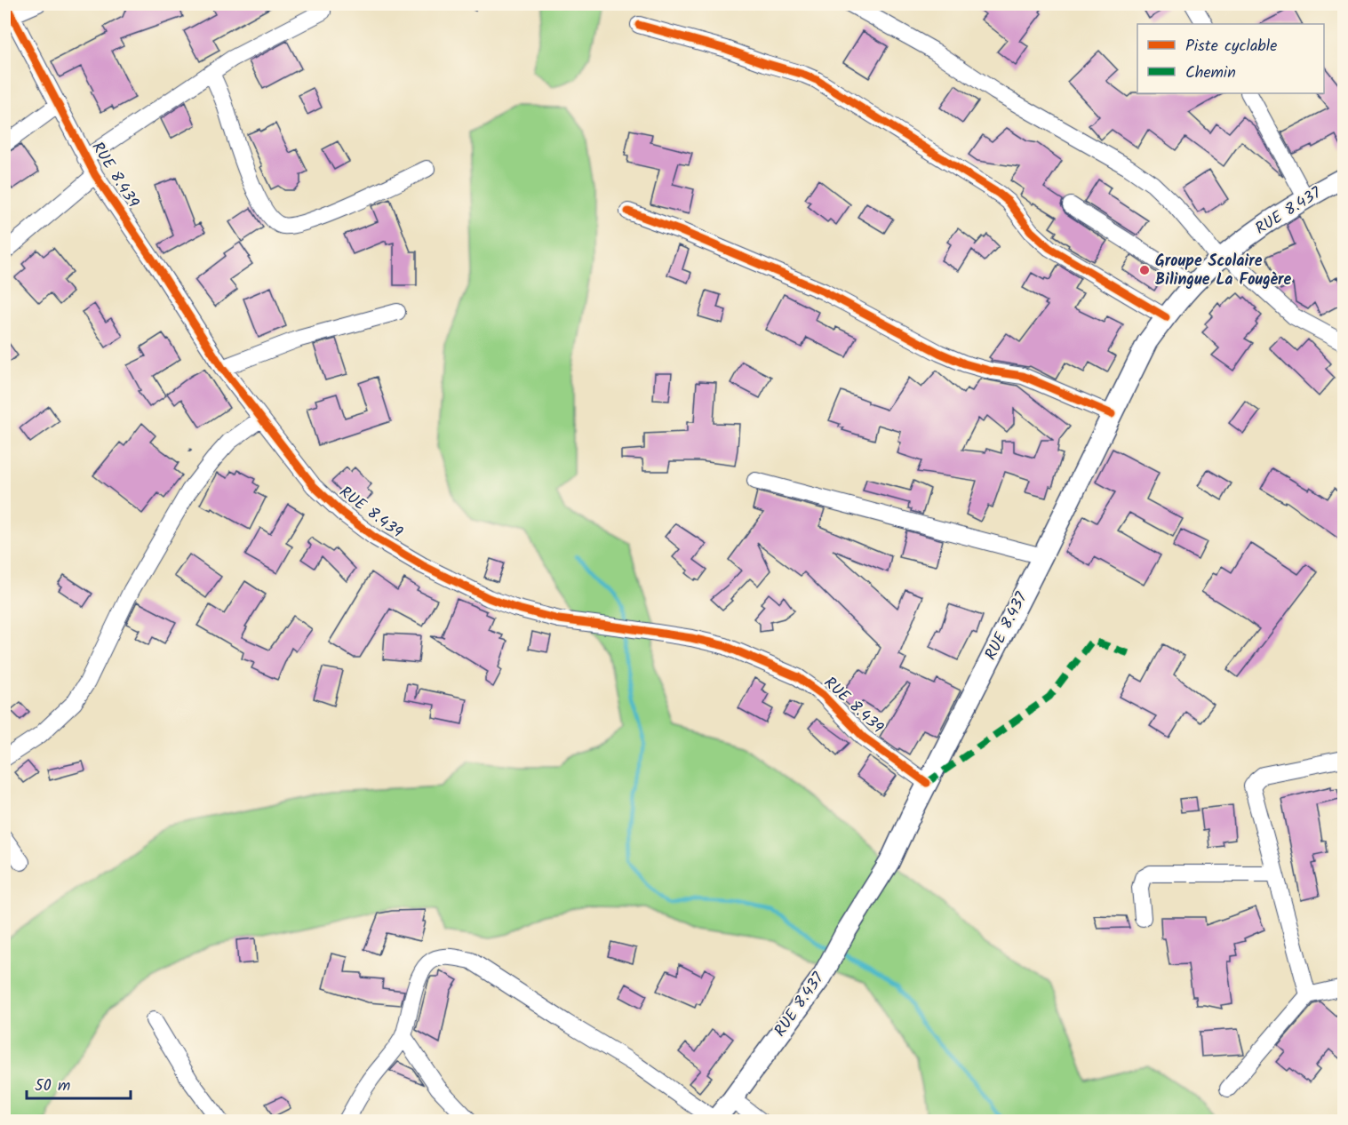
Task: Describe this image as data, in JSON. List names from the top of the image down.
{
  "streets": {
    "main road": ["RUE 8.437"],
    "street": ["RUE 8.439"]
  },
  "crossings": [
    ["RUE 8.439", "RUE 8.437"]
  ],
  "places": ["Groupe Scolaire Bilingue La Fougère"],
  "legend": ["Piste cyclable", "Chemin"],
  "scale_bar": "50 m"
}
